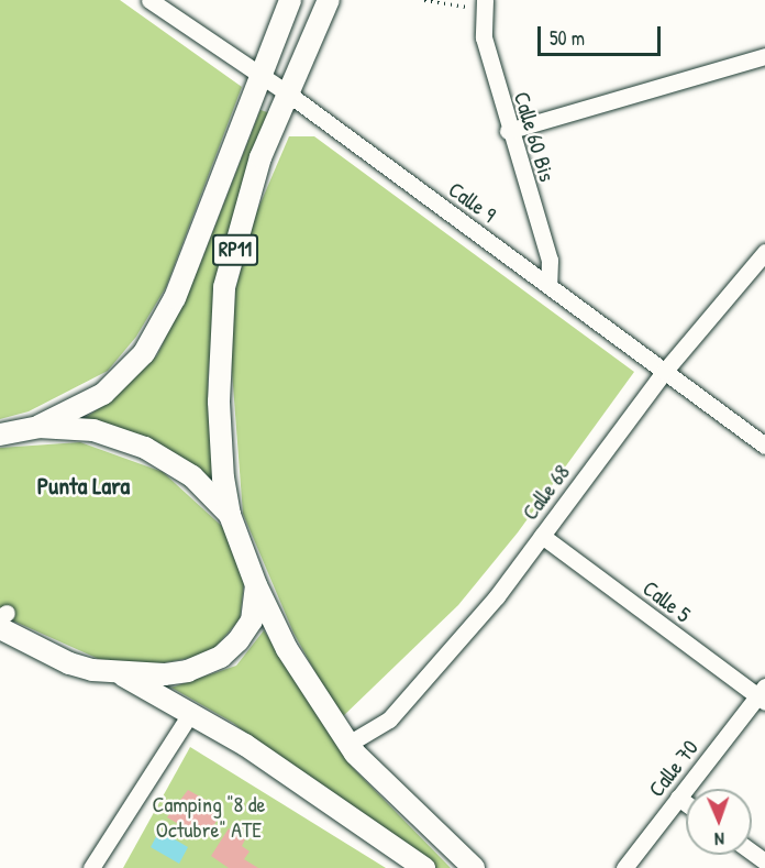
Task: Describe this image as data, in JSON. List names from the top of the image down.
{
  "streets": {
    "main road": ["RP11"],
    "street": [
      "Calle 60 Bis",
      "Calle 9",
      "Calle 68",
      "Calle 5",
      "Calle 70"
    ]
  },
  "crossings": [
    ["Calle 60 Bis", "Calle 9"],
    ["Calle 9", "RP11"],
    ["Calle 9", "Calle 68"],
    ["RP11", "Calle 68"],
    ["Calle 68", "Calle 5"],
    ["Calle 5", "Calle 70"]
  ],
  "districts": ["Punta Lara"],
  "parks": ["Camping \"8 de Octubre\" ATE"],
  "scale_bar": "50 m",
  "north": "bottom"
}
